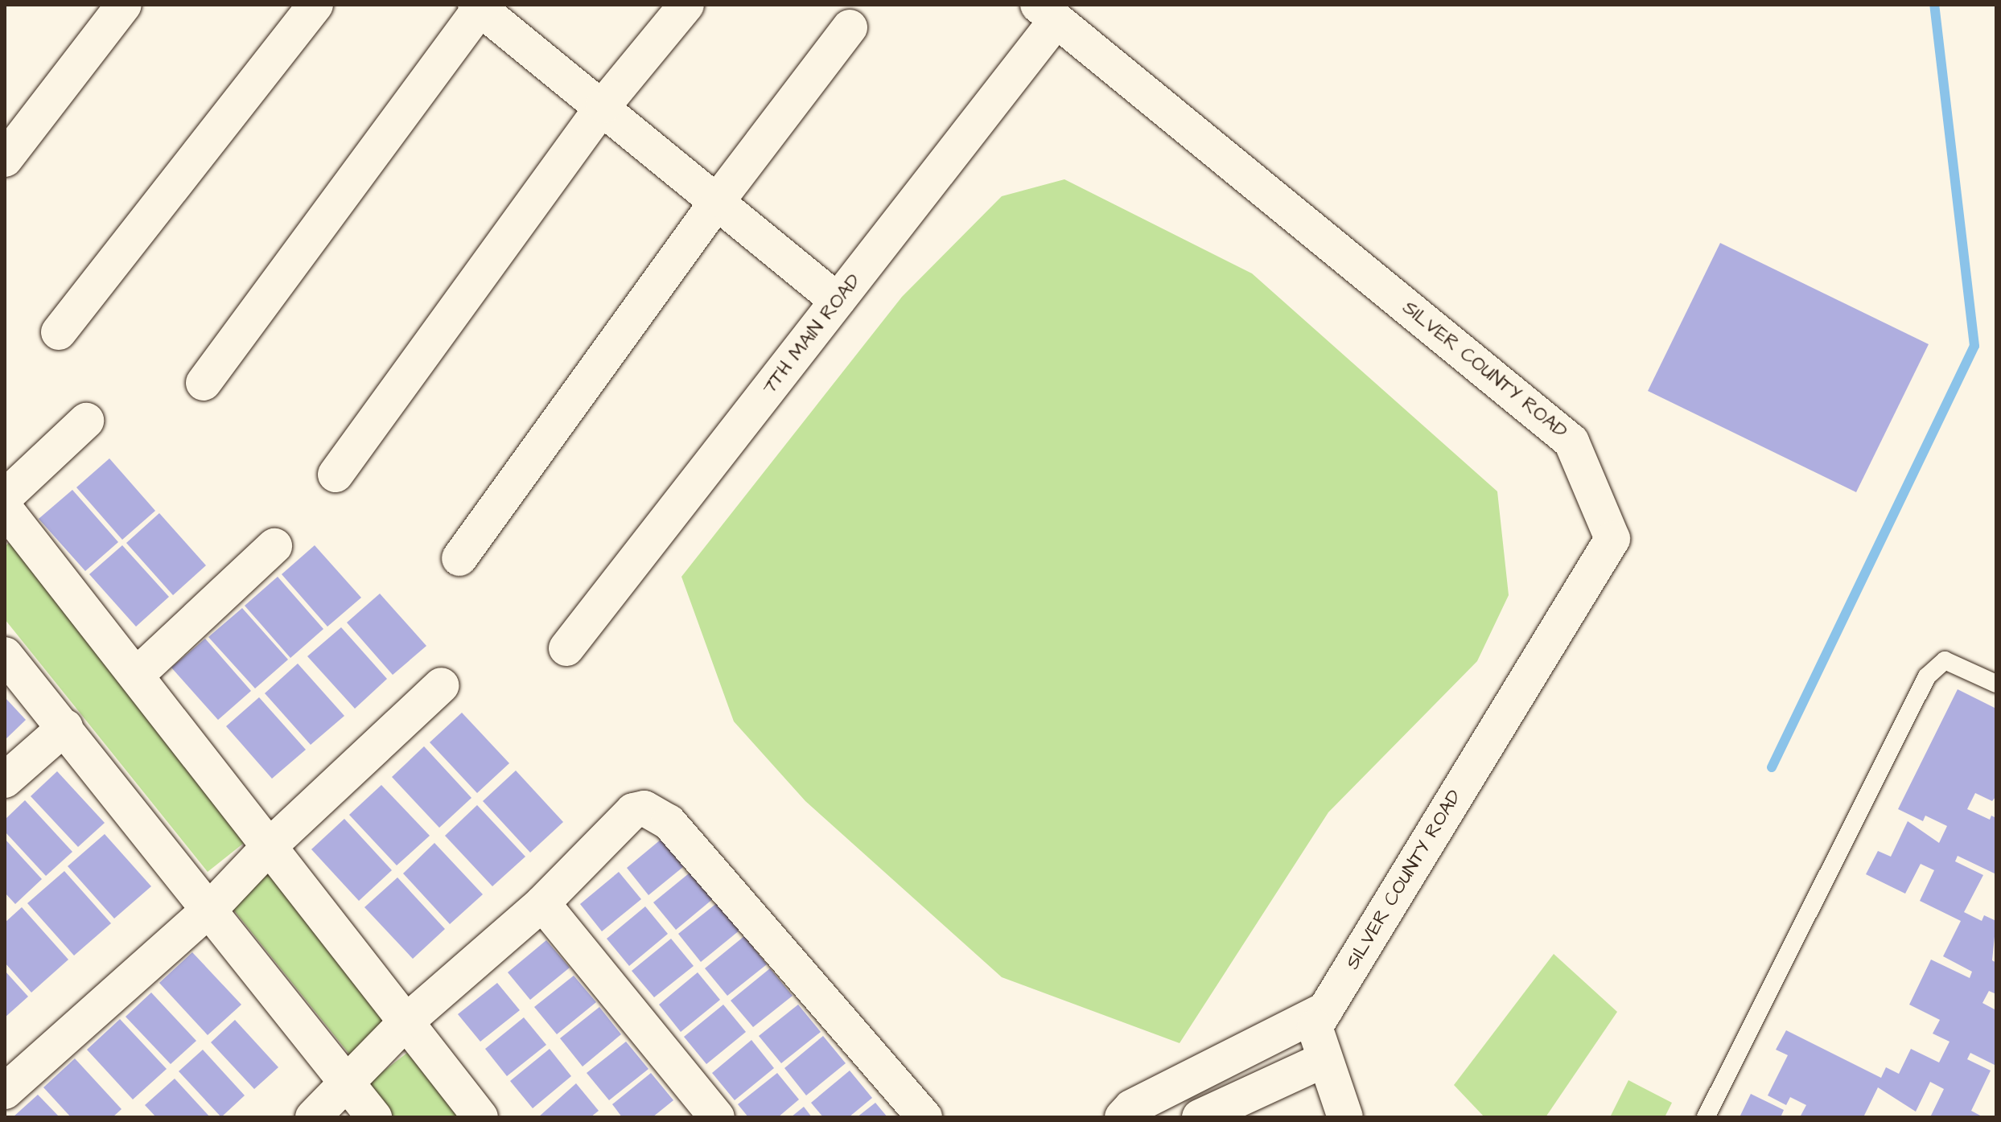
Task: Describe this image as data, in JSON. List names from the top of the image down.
{
  "streets": {
    "street": ["7TH MAIN ROAD", "SILVER COUNTY ROAD"]
  },
  "crossings": [
    ["7TH MAIN ROAD", "SILVER COUNTY ROAD"]
  ]
}
